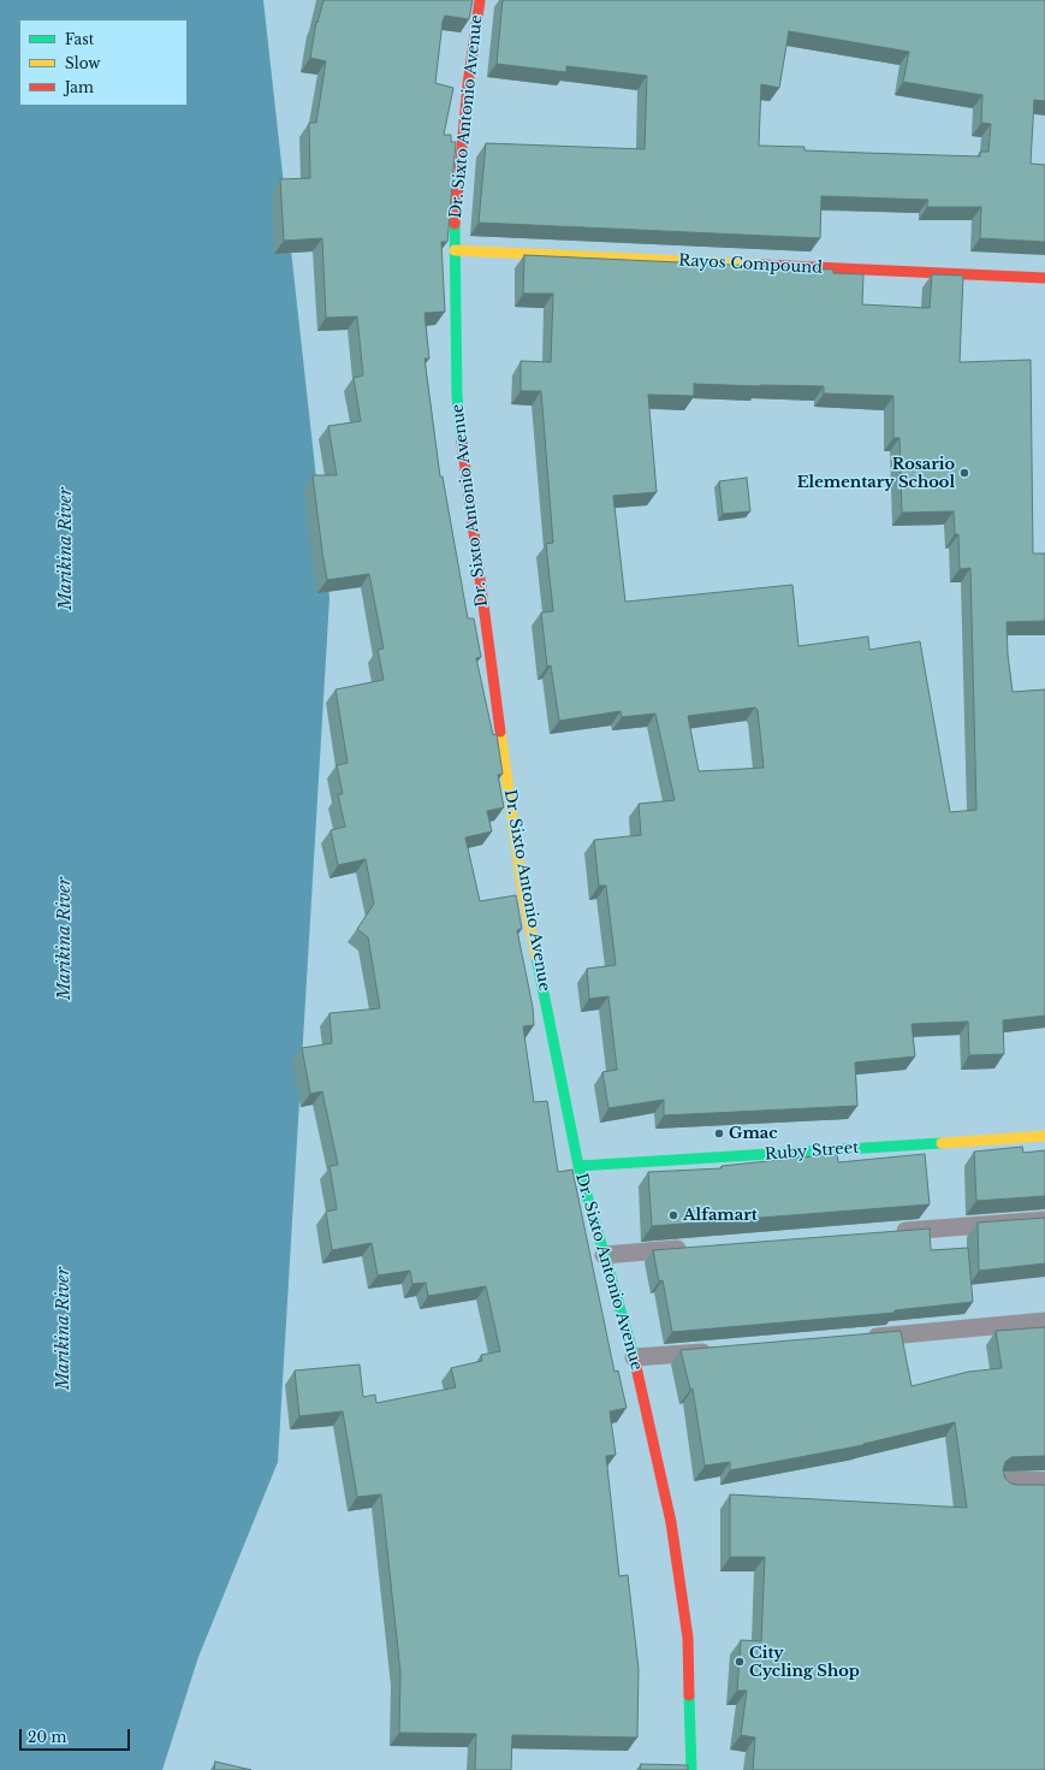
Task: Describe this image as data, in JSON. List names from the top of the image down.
{
  "streets": {
    "main road": ["Dr. Sixto Antonio Avenue", "Rayos Compound", "Ruby Street"]
  },
  "crossings": [
    ["Dr. Sixto Antonio Avenue", "Rayos Compound"],
    ["Dr. Sixto Antonio Avenue", "Ruby Street"]
  ],
  "water": ["Marikina River"],
  "places": [
    "Rosario Elementary School",
    "Gmac",
    "Alfamart",
    "City Cycling Shop"
  ],
  "legend": ["Fast", "Slow", "Jam"],
  "scale_bar": "20 m"
}
